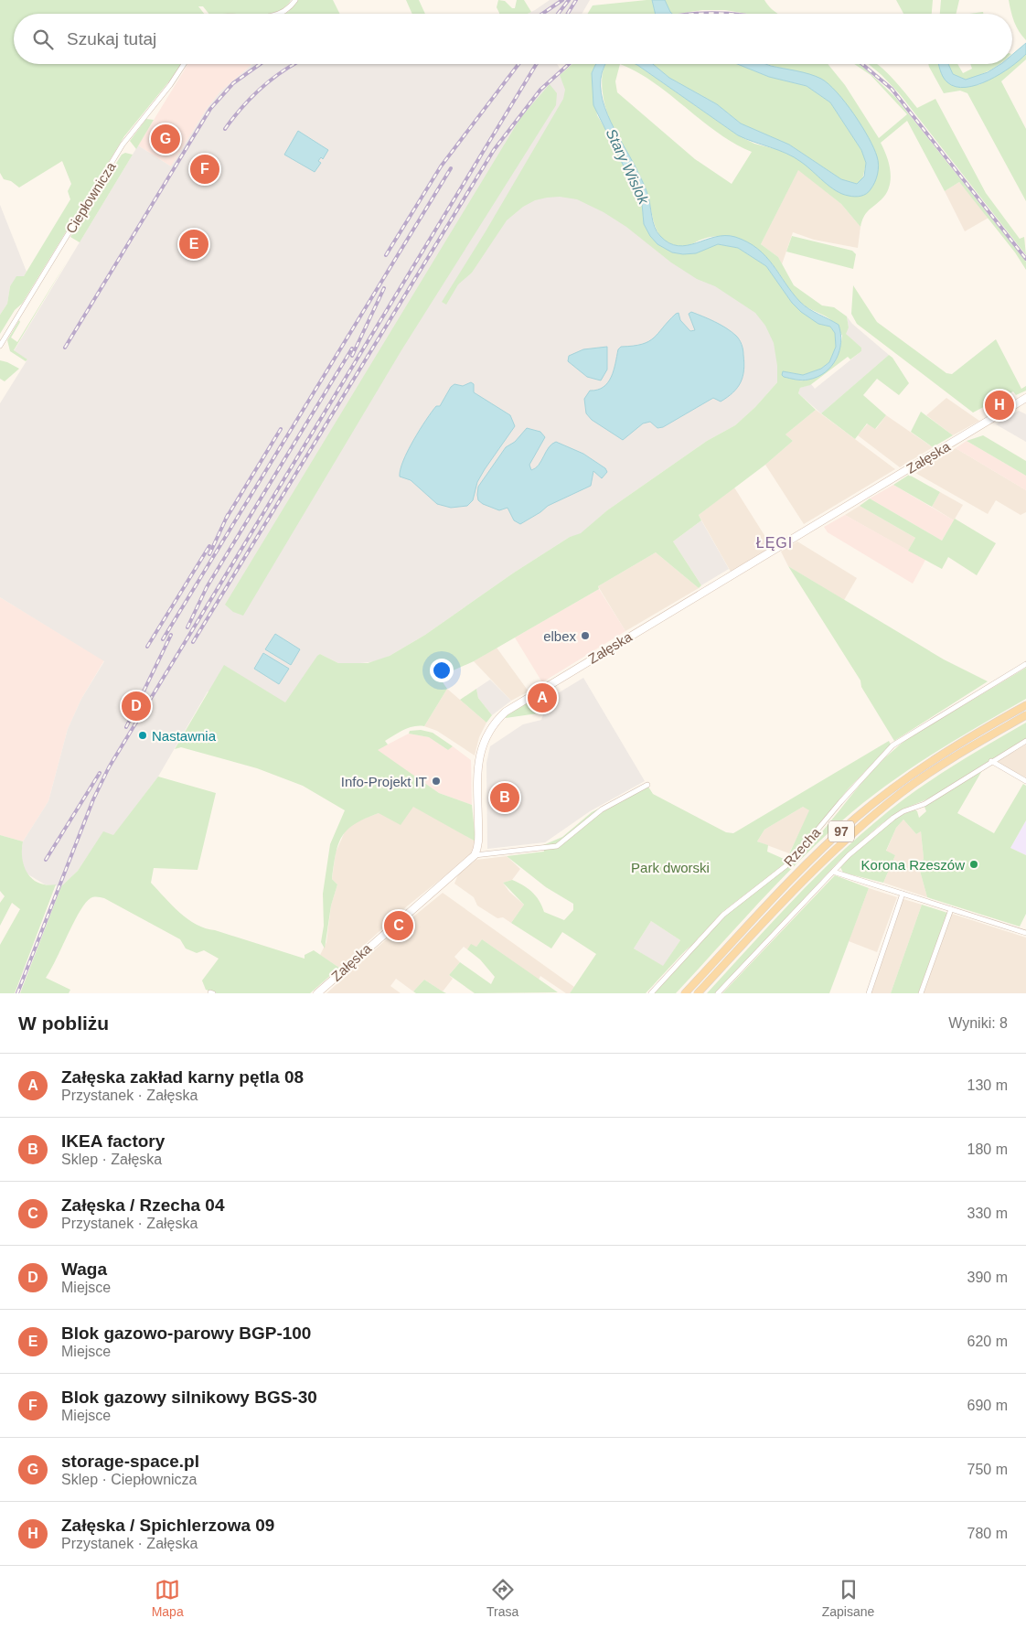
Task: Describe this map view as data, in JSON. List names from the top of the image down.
{
  "streets": {
    "main road": ["97"],
    "street": ["Ciepłownicza", "Załęska", "Rzecha"]
  },
  "districts": ["ŁĘGI"],
  "water": ["Stary Wislok"],
  "parks": ["Park dworski"],
  "places": [
    "elbex",
    "Nastawnia",
    "Info-Projekt IT",
    "Korona Rzeszów"
  ],
  "page": {
    "search": "Szukaj tutaj",
    "pins": [
      "G",
      "F",
      "E",
      "H",
      "A",
      "D",
      "B",
      "C"
    ],
    "heading": ["W pobliżu", "Wyniki: 8"],
    "list": [
      {
        "mark": "A",
        "name": "Załęska zakład karny pętla 08",
        "note": "Przystanek · Załęska",
        "value": "130 m"
      },
      {
        "mark": "B",
        "name": "IKEA factory",
        "note": "Sklep · Załęska",
        "value": "180 m"
      },
      {
        "mark": "C",
        "name": "Załęska / Rzecha 04",
        "note": "Przystanek · Załęska",
        "value": "330 m"
      },
      {
        "mark": "D",
        "name": "Waga",
        "note": "Miejsce",
        "value": "390 m"
      },
      {
        "mark": "E",
        "name": "Blok gazowo-parowy BGP-100",
        "note": "Miejsce",
        "value": "620 m"
      },
      {
        "mark": "F",
        "name": "Blok gazowy silnikowy BGS-30",
        "note": "Miejsce",
        "value": "690 m"
      },
      {
        "mark": "G",
        "name": "storage-space.pl",
        "note": "Sklep · Ciepłownicza",
        "value": "750 m"
      },
      {
        "mark": "H",
        "name": "Załęska / Spichlerzowa 09",
        "note": "Przystanek · Załęska",
        "value": "780 m"
      }
    ],
    "nav": ["Mapa", "Trasa", "Zapisane"]
  }
}
